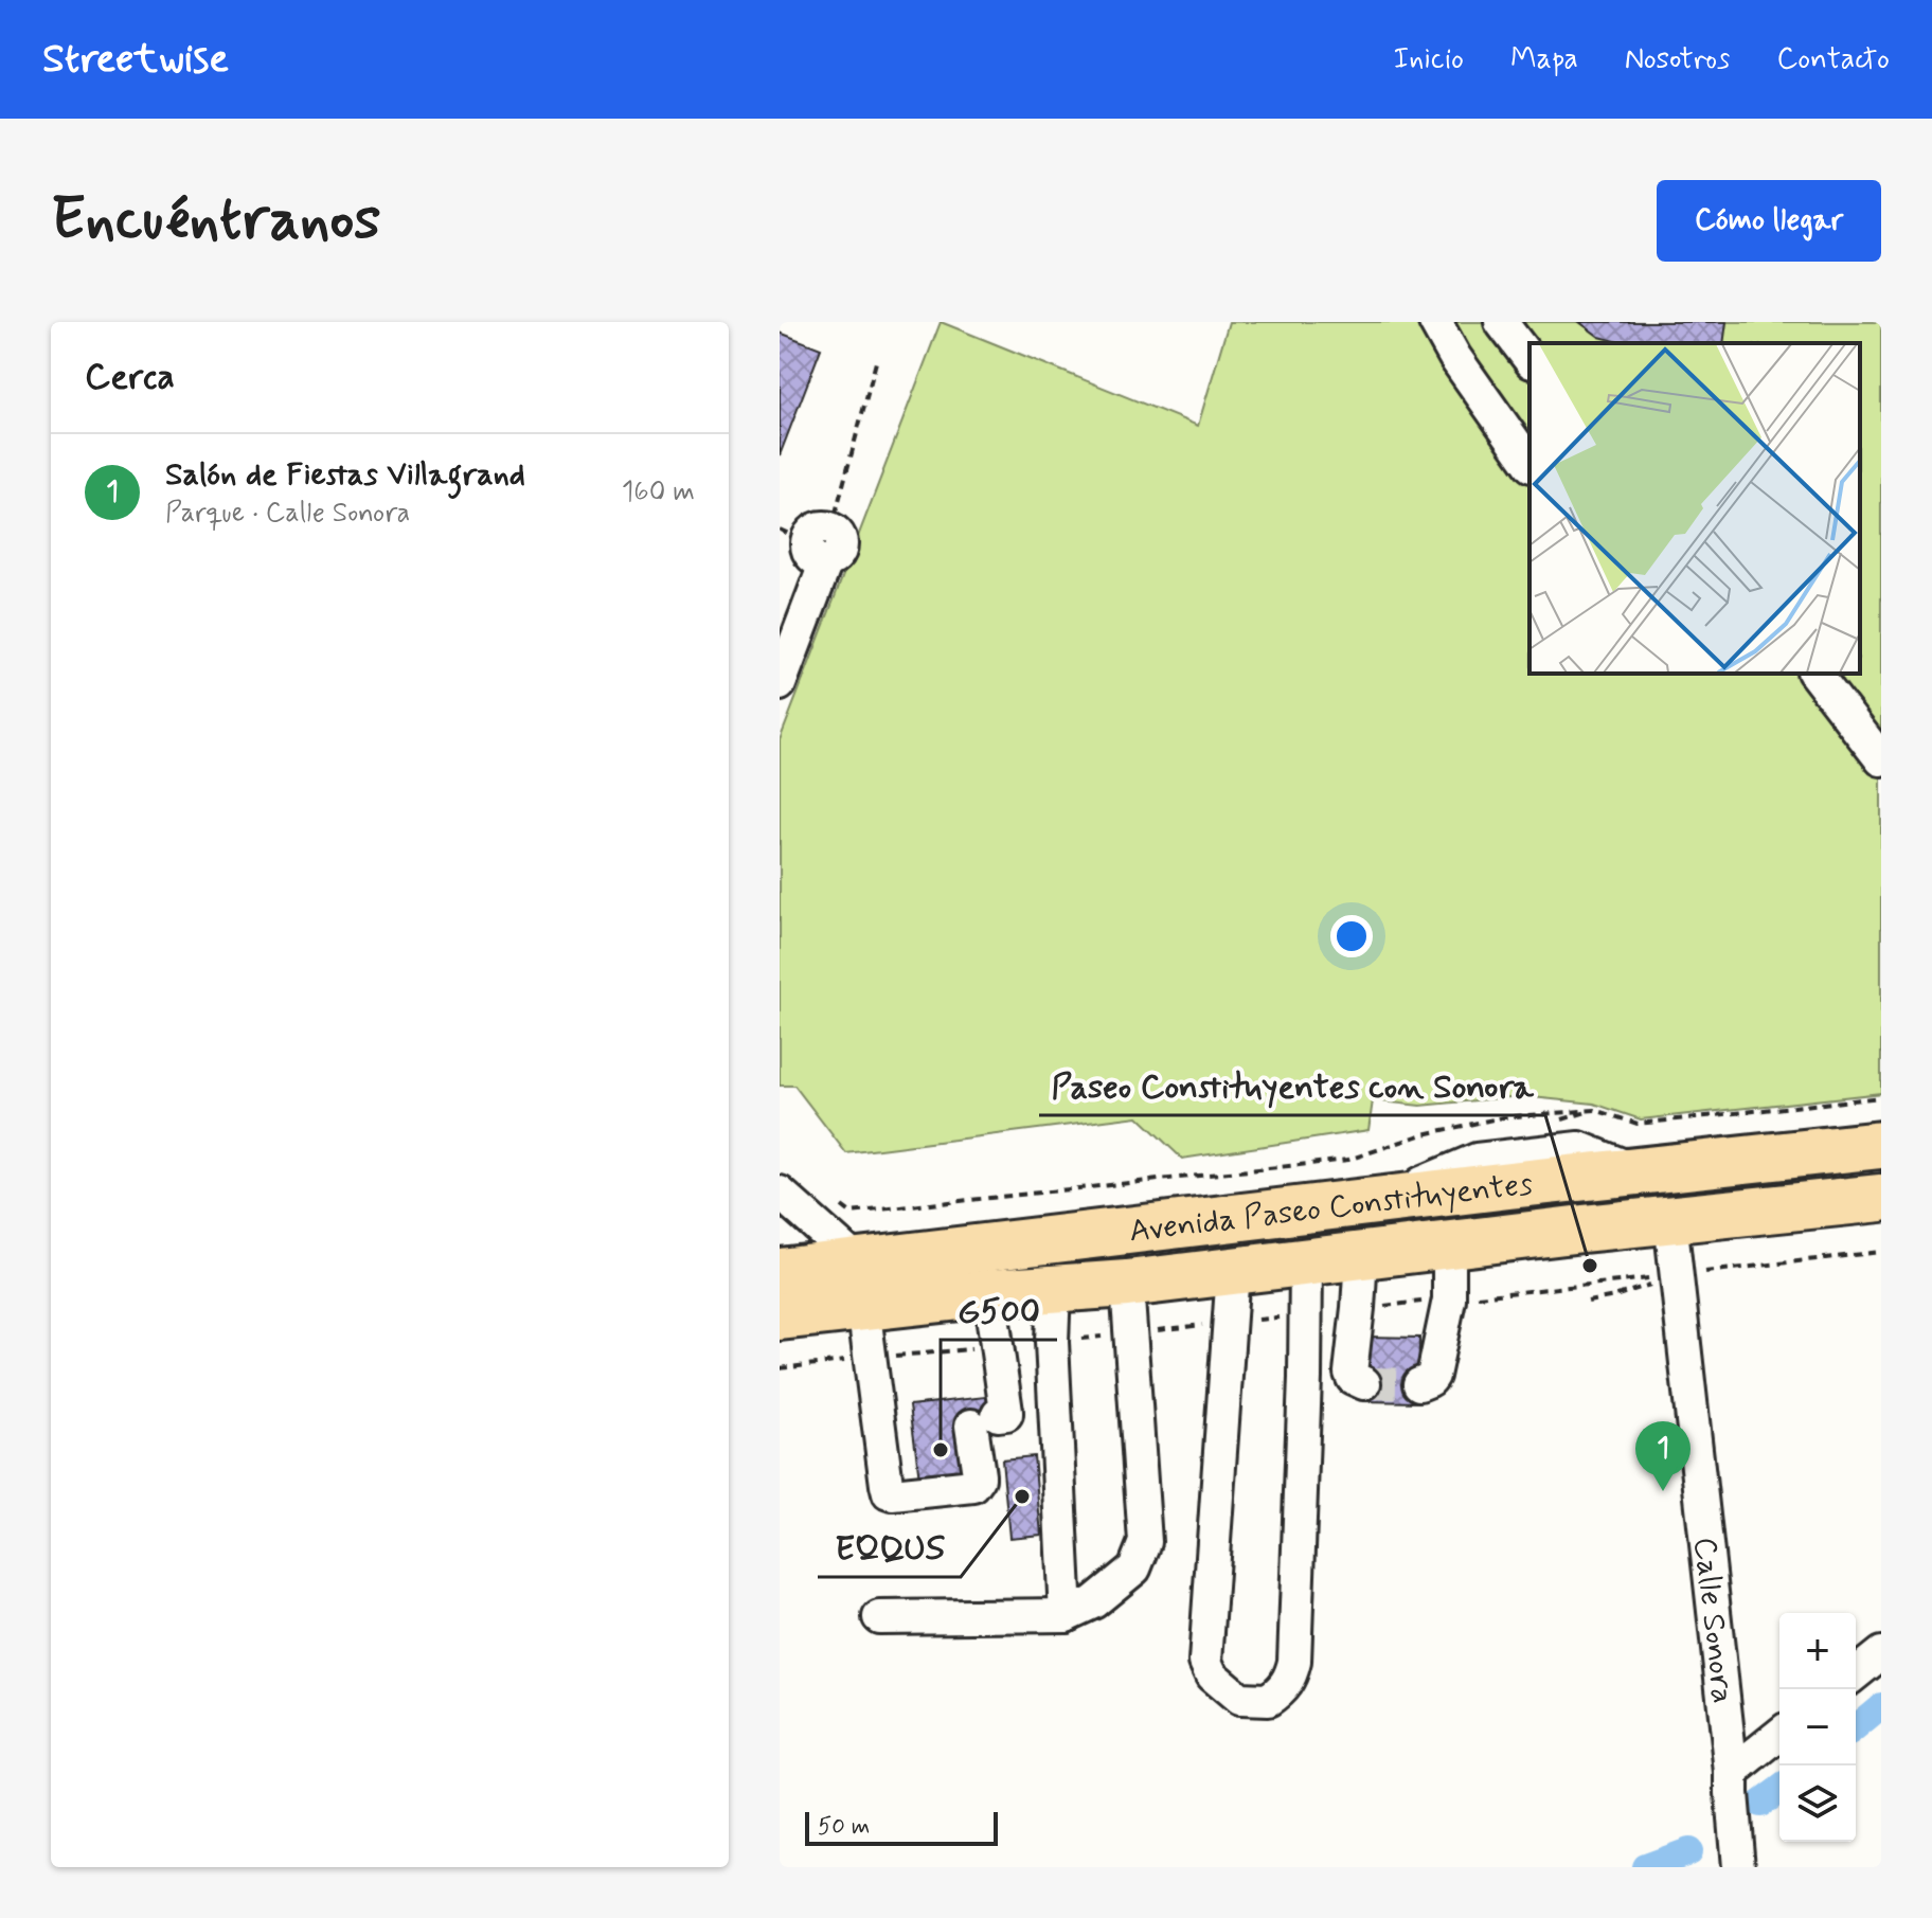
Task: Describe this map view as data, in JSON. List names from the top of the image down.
{
  "streets": {
    "highway": ["Avenida Paseo Constituyentes"],
    "street": ["Calle Sonora"]
  },
  "crossings": [
    ["Avenida Paseo Constituyentes", "Calle Sonora"]
  ],
  "places": ["Paseo Constituyentes con Sonora", "G500", "EQQUS"],
  "scale_bar": "50 m",
  "page": {
    "header": "Streetwise",
    "nav": [
      "Inicio",
      "Mapa",
      "Nosotros",
      "Contacto"
    ],
    "buttons": "Cómo llegar",
    "title": "Encuéntranos",
    "heading": "Cerca",
    "list": [
      {
        "mark": "1",
        "name": "Salón de Fiestas Villagrand",
        "note": "Parque · Calle Sonora",
        "value": "160 m"
      }
    ],
    "pins": "1",
    "map_buttons": ["+", "−"],
    "scale": "50 m"
  }
}
